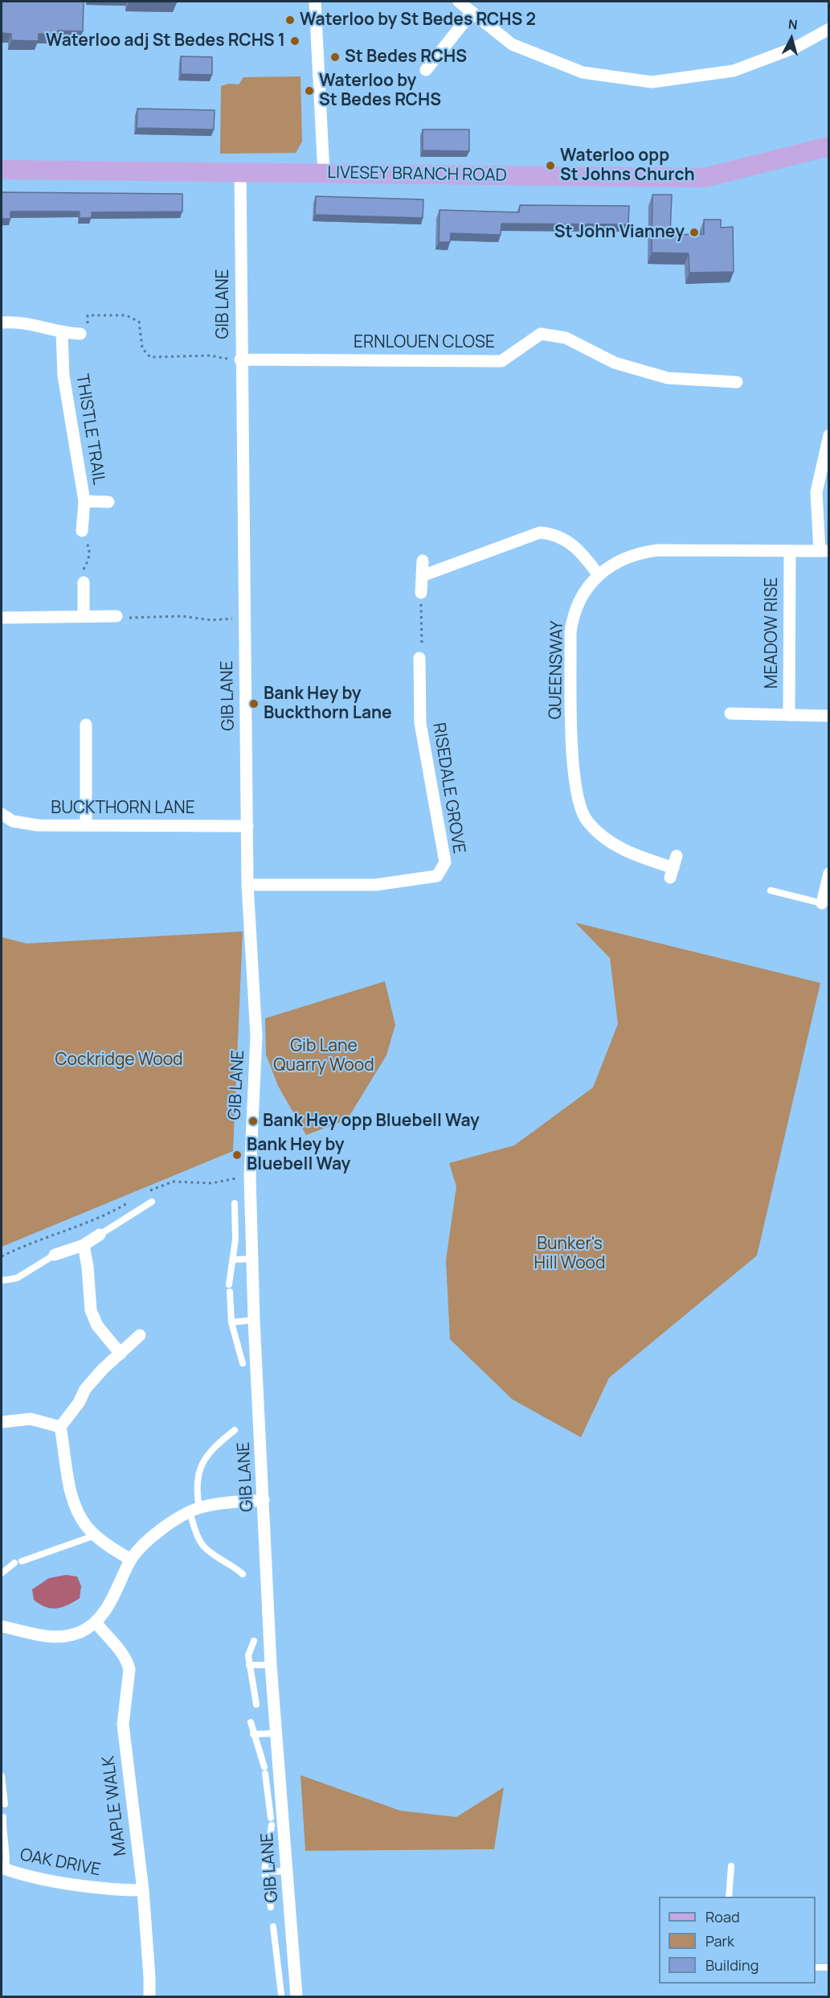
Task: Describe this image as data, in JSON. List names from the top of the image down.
{
  "streets": {
    "main road": ["LIVESEY BRANCH ROAD"],
    "street": [
      "GIB LANE",
      "ERNLOUEN CLOSE",
      "THISTLE TRAIL",
      "MEADOW RISE",
      "QUEENSWAY",
      "RISEDALE GROVE",
      "BUCKTHORN LANE",
      "MAPLE WALK",
      "OAK DRIVE"
    ]
  },
  "crossings": [
    ["LIVESEY BRANCH ROAD", "GIB LANE"],
    ["GIB LANE", "ERNLOUEN CLOSE"],
    ["GIB LANE", "RISEDALE GROVE"],
    ["GIB LANE", "BUCKTHORN LANE"],
    ["MEADOW RISE", "QUEENSWAY"],
    ["MAPLE WALK", "OAK DRIVE"]
  ],
  "parks": ["Gib Lane Quarry Wood", "Cockridge Wood", "Bunker's Hill Wood"],
  "places": [
    "Waterloo by St Bedes RCHS 2",
    "Waterloo adj St Bedes RCHS 1",
    "St Bedes RCHS",
    "Waterloo by St Bedes RCHS",
    "Waterloo opp St Johns Church",
    "St John Vianney",
    "Bank Hey by Buckthorn Lane",
    "Bank Hey opp Bluebell Way",
    "Bank Hey by Bluebell Way"
  ],
  "legend": ["Road", "Park", "Building"],
  "north": "top"
}
